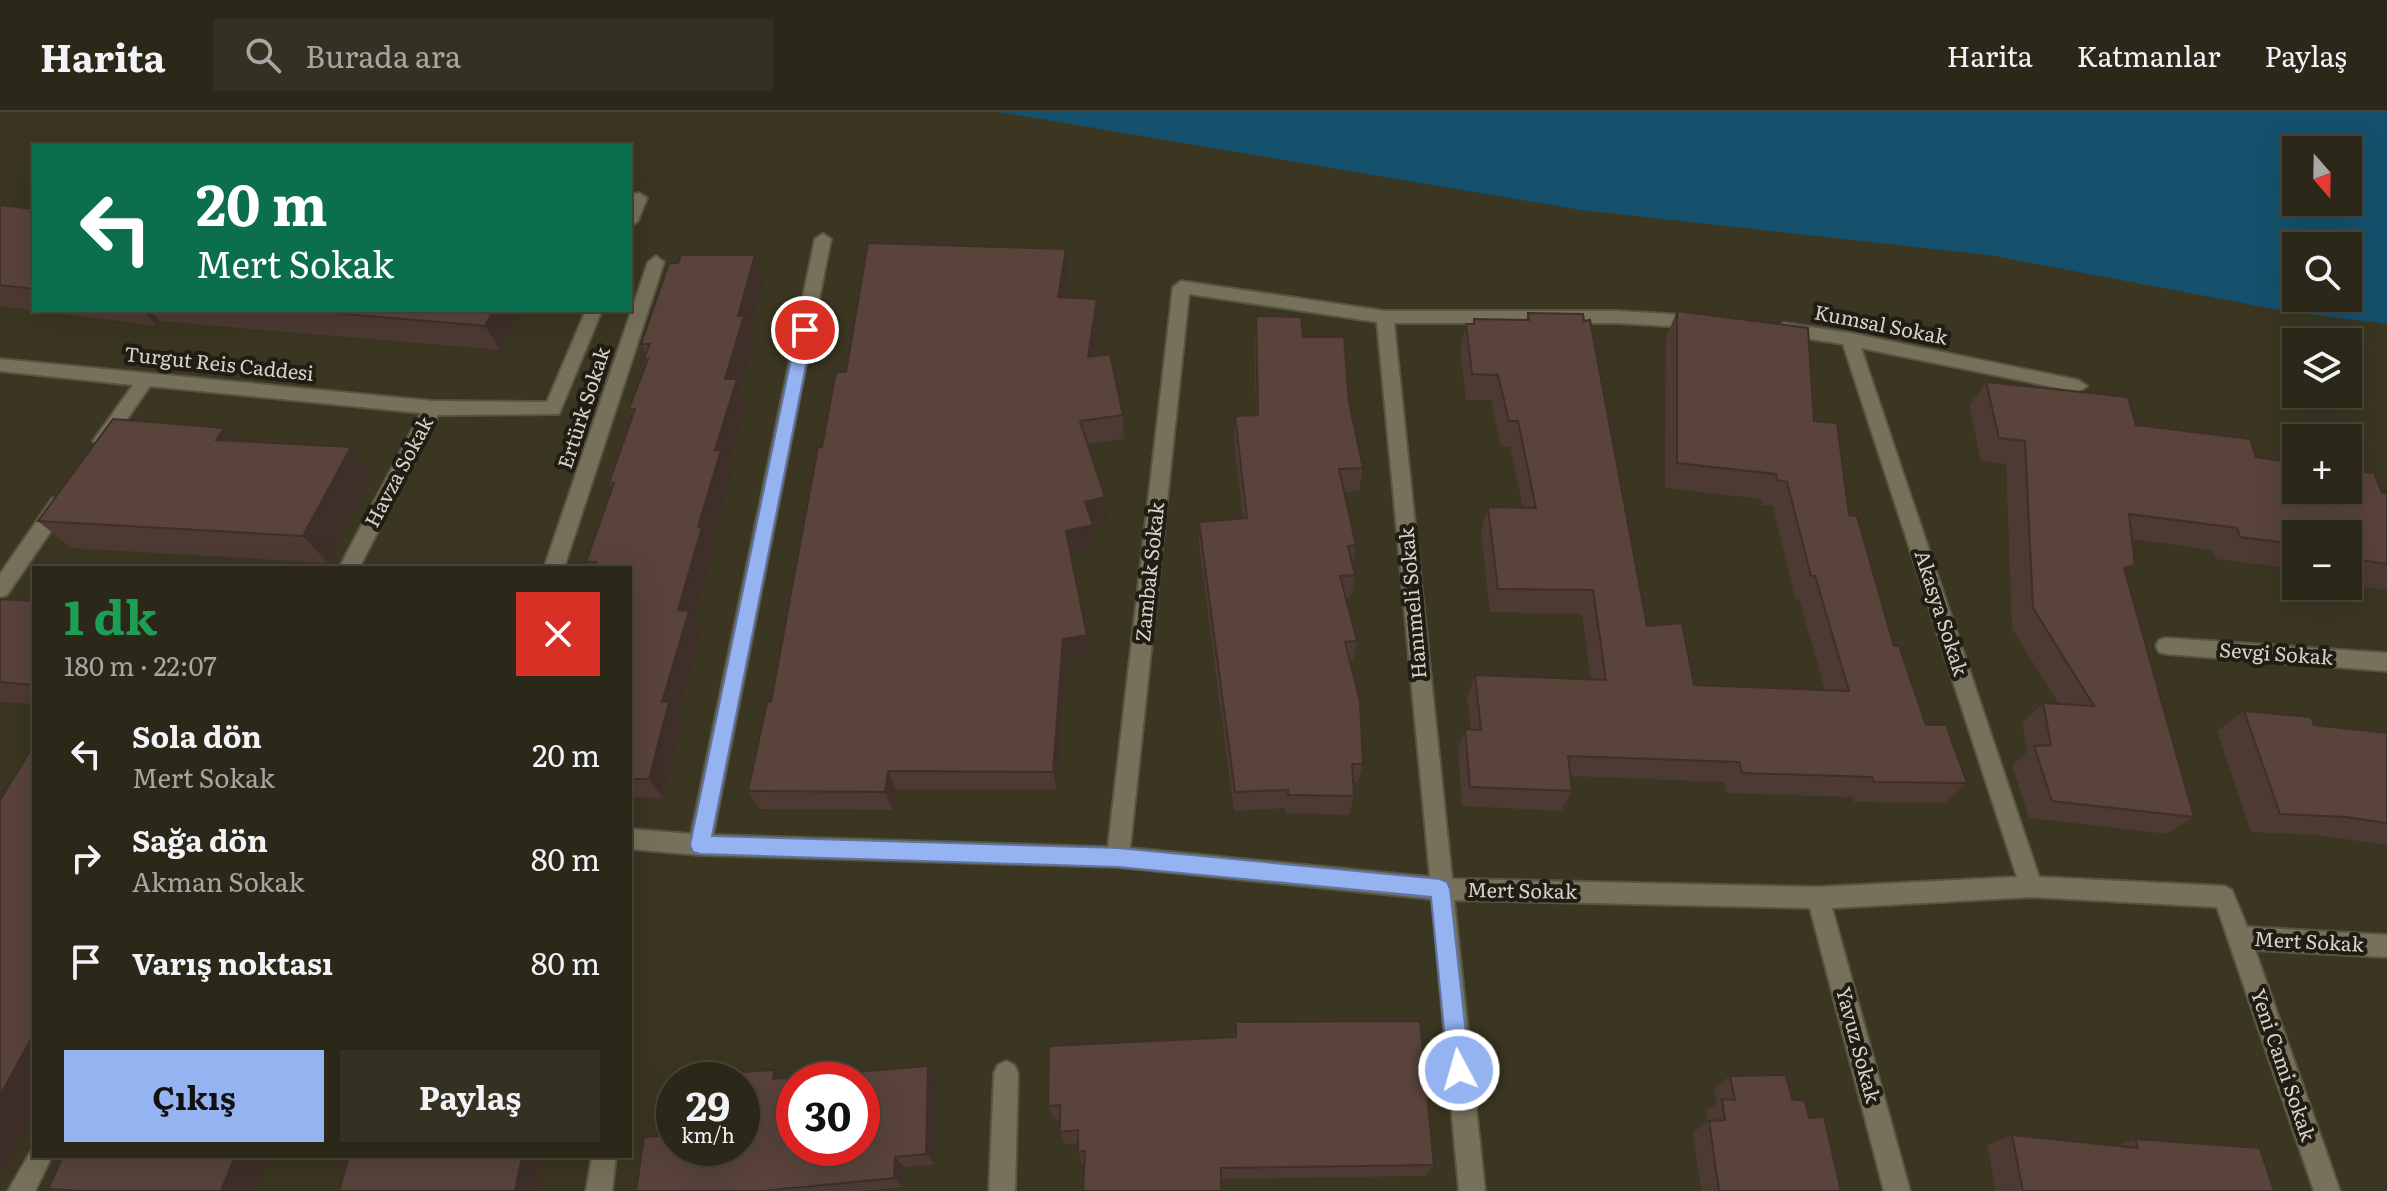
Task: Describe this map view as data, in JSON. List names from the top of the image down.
{
  "streets": {
    "street": [
      "Kumsal Sokak",
      "Turgut Reis Caddesi",
      "Ertürk Sokak",
      "Havza Sokak",
      "Zambak Sokak",
      "Hanımeli Sokak",
      "Akasya Sokak",
      "Sevgi Sokak",
      "Mert Sokak",
      "Yavuz Sokak",
      "Yeni Cami Sokak"
    ]
  },
  "crossings": [
    ["Kumsal Sokak", "Akasya Sokak"],
    ["Turgut Reis Caddesi", "Havza Sokak"],
    ["Zambak Sokak", "Hanımeli Sokak"],
    ["Zambak Sokak", "Mert Sokak"],
    ["Hanımeli Sokak", "Mert Sokak"],
    ["Akasya Sokak", "Mert Sokak"],
    ["Mert Sokak", "Yavuz Sokak"],
    ["Mert Sokak", "Yeni Cami Sokak"]
  ],
  "north": "bottom",
  "page": {
    "header": "Harita",
    "search": "Burada ara",
    "nav": ["Harita", "Katmanlar", "Paylaş"],
    "map_buttons": ["+", "−"],
    "turn": ["20 m", "Mert Sokak"],
    "heading": ["1 dk", "180 m · 22:07"],
    "list": [
      {
        "name": "Sola dön",
        "note": "Mert Sokak",
        "value": "20 m"
      },
      {
        "name": "Sağa dön",
        "note": "Akman Sokak",
        "value": "80 m"
      },
      {
        "name": "Varış noktası",
        "value": "80 m"
      }
    ],
    "buttons": ["Çıkış", "Paylaş"],
    "speed": "29 km/h",
    "limit": "30"
  }
}
